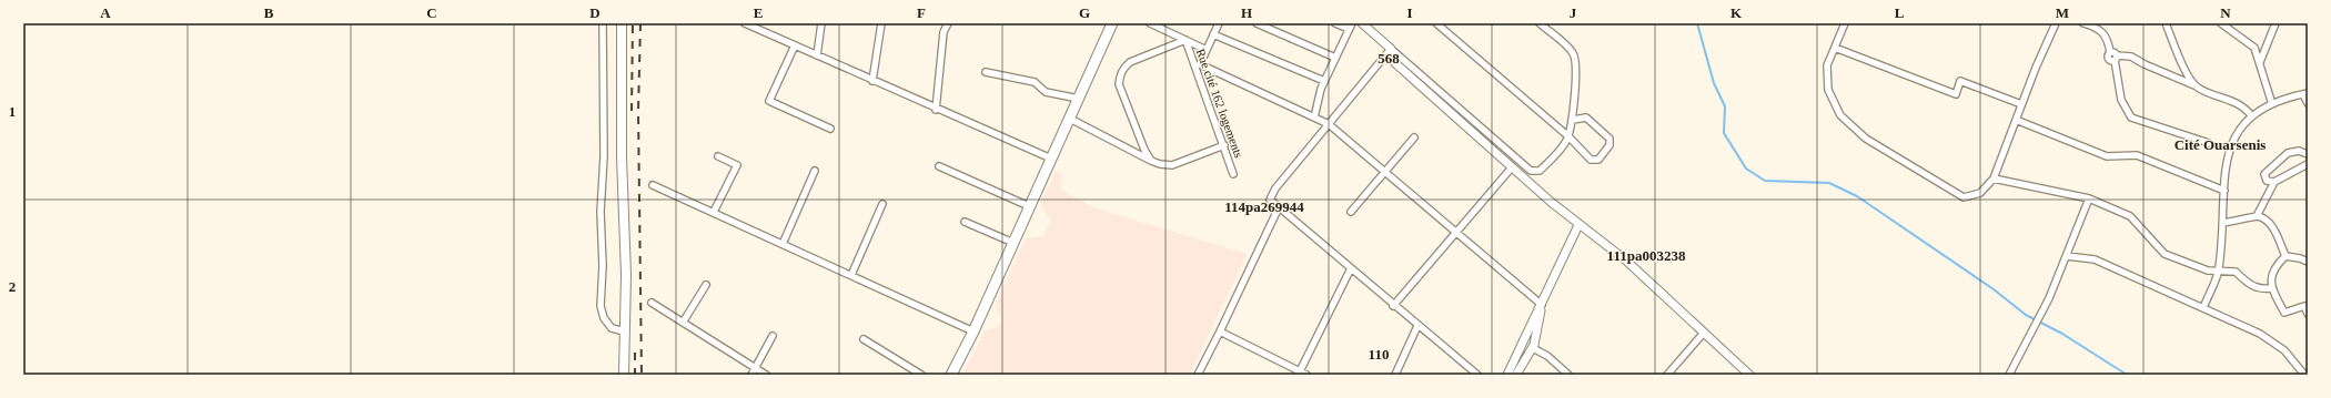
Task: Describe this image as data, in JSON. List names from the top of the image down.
{
  "streets": {
    "street": ["Rue cité 162 logements"]
  },
  "districts": [
    "568",
    "Cité Ouarsenis",
    "114pa269944",
    "111pa003238",
    "110"
  ],
  "grid": {
    "columns": [
      "A",
      "B",
      "C",
      "D",
      "E",
      "F",
      "G",
      "H",
      "I",
      "J",
      "K",
      "L",
      "M",
      "N"
    ],
    "rows": ["1", "2"]
  }
}
